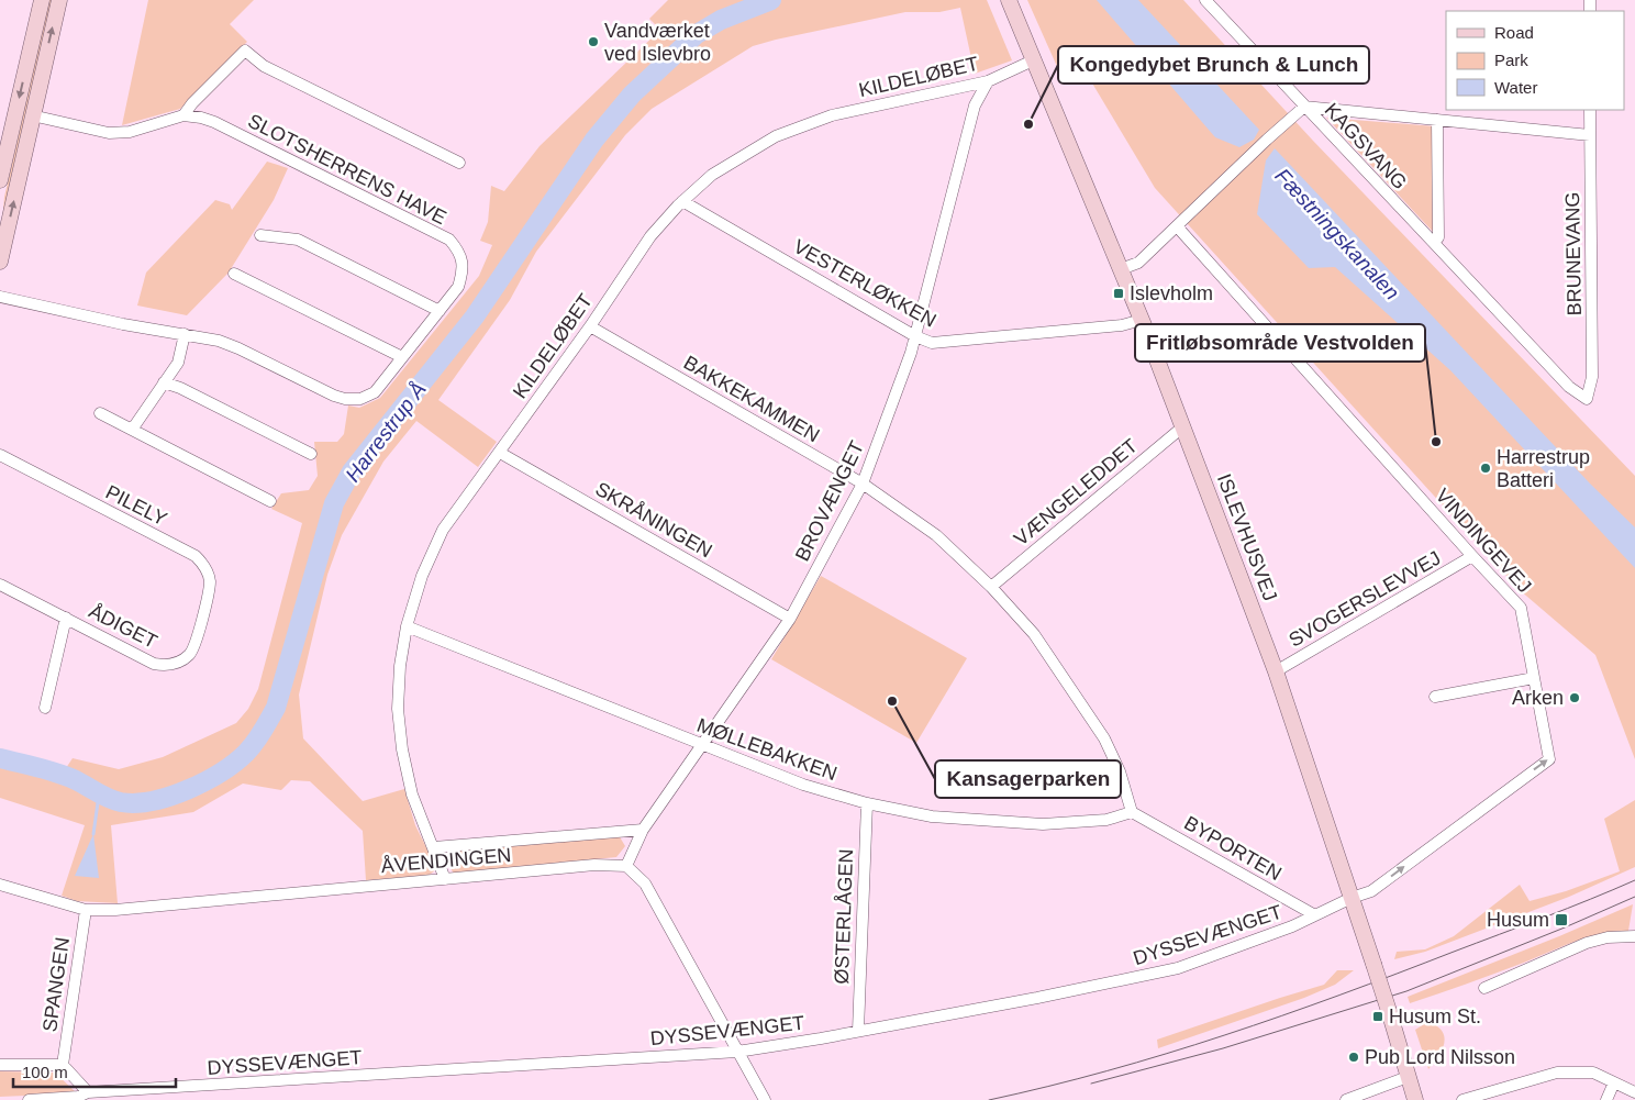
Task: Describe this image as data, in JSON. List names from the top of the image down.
{
  "streets": {
    "street": [
      "KILDELØBET",
      "KAGSVANG",
      "SLOTSHERRENS HAVE",
      "BRUNEVANG",
      "VESTERLØKKEN",
      "BAKKEKAMMEN",
      "VÆNGELEDDET",
      "BROVÆNGET",
      "PILELY",
      "SKRÅNINGEN",
      "ISLEVHUSVEJ",
      "VINDINGEVEJ",
      "SVOGERSLEVVEJ",
      "ÅDIGET",
      "MØLLEBAKKEN",
      "BYPORTEN",
      "ÅVENDINGEN",
      "ØSTERLÅGEN",
      "DYSSEVÆNGET",
      "SPANGEN"
    ]
  },
  "crossings": [
    ["KILDELØBET", "VESTERLØKKEN"],
    ["KILDELØBET", "BAKKEKAMMEN"],
    ["KILDELØBET", "BROVÆNGET"],
    ["KILDELØBET", "SKRÅNINGEN"],
    ["KILDELØBET", "ISLEVHUSVEJ"],
    ["KILDELØBET", "MØLLEBAKKEN"],
    ["KILDELØBET", "ÅVENDINGEN"],
    ["KAGSVANG", "BRUNEVANG"],
    ["VESTERLØKKEN", "BROVÆNGET"],
    ["VESTERLØKKEN", "ISLEVHUSVEJ"],
    ["BAKKEKAMMEN", "VÆNGELEDDET"],
    ["BAKKEKAMMEN", "BROVÆNGET"],
    ["BAKKEKAMMEN", "MØLLEBAKKEN"],
    ["BAKKEKAMMEN", "BYPORTEN"],
    ["VÆNGELEDDET", "ISLEVHUSVEJ"],
    ["BROVÆNGET", "SKRÅNINGEN"],
    ["BROVÆNGET", "MØLLEBAKKEN"],
    ["BROVÆNGET", "ÅVENDINGEN"],
    ["PILELY", "ÅDIGET"],
    ["ISLEVHUSVEJ", "VINDINGEVEJ"],
    ["ISLEVHUSVEJ", "SVOGERSLEVVEJ"],
    ["ISLEVHUSVEJ", "DYSSEVÆNGET"],
    ["VINDINGEVEJ", "SVOGERSLEVVEJ"],
    ["VINDINGEVEJ", "DYSSEVÆNGET"],
    ["MØLLEBAKKEN", "BYPORTEN"],
    ["MØLLEBAKKEN", "ØSTERLÅGEN"],
    ["BYPORTEN", "DYSSEVÆNGET"],
    ["ÅVENDINGEN", "SPANGEN"],
    ["ØSTERLÅGEN", "DYSSEVÆNGET"]
  ],
  "water": ["Fæstningskanalen", "Harrestrup Å"],
  "places": {
    "other": [
      "Vandværket ved Islevbro",
      "Kongedybet Brunch & Lunch",
      "Fritløbsområde Vestvolden",
      "Harrestrup Batteri",
      "Arken",
      "Kansagerparken",
      "Pub Lord Nilsson"
    ],
    "transit": ["Islevholm", "Husum", "Husum St."]
  },
  "legend": ["Road", "Park", "Water"],
  "scale_bar": "100 m"
}
